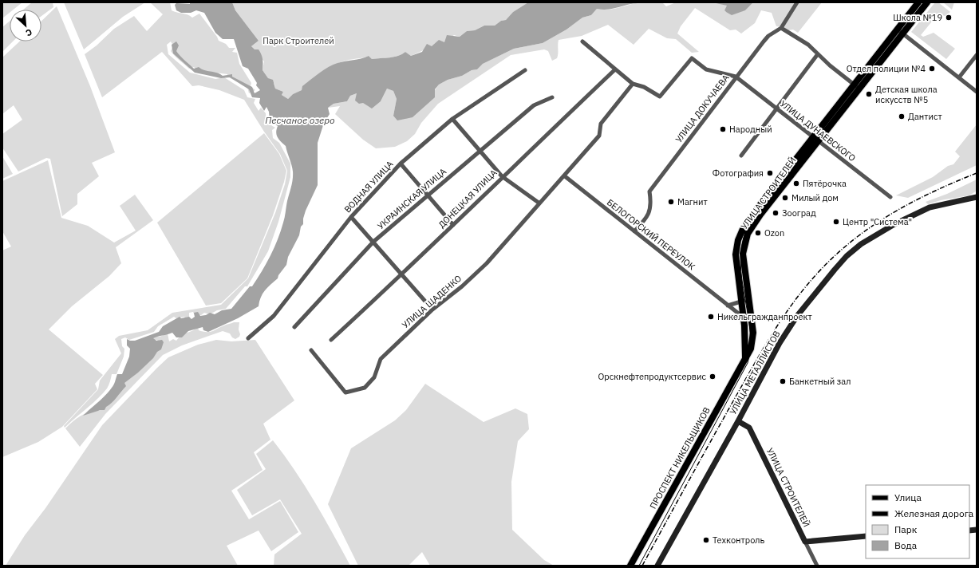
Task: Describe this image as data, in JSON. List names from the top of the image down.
{
  "streets": {
    "main road": ["УЛИЦА СТРОИТЕЛЕЙ", "УЛИЦА МЕТАЛЛИСТОВ", "ПРОСПЕКТ НИКЕЛЬЩИКОВ"],
    "street": [
      "УЛИЦА ДОКУЧАЕВА",
      "УЛИЦА ДУНАЕВСКОГО",
      "ВОДНАЯ УЛИЦА",
      "УКРАИНСКАЯ УЛИЦА",
      "ДОНЕЦКАЯ УЛИЦА",
      "БЕЛОГОРСКИЙ ПЕРЕУЛОК",
      "УЛИЦА ЩАДЕНКО"
    ]
  },
  "crossings": [
    ["УЛИЦА ДОКУЧАЕВА", "УЛИЦА ДУНАЕВСКОГО"],
    ["УЛИЦА ДОКУЧАЕВА", "БЕЛОГОРСКИЙ ПЕРЕУЛОК"],
    ["УЛИЦА ДУНАЕВСКОГО", "УЛИЦА СТРОИТЕЛЕЙ"],
    ["УЛИЦА СТРОИТЕЛЕЙ", "БЕЛОГОРСКИЙ ПЕРЕУЛОК"],
    ["УЛИЦА СТРОИТЕЛЕЙ", "УЛИЦА МЕТАЛЛИСТОВ"],
    ["УЛИЦА СТРОИТЕЛЕЙ", "ПРОСПЕКТ НИКЕЛЬЩИКОВ"],
    ["БЕЛОГОРСКИЙ ПЕРЕУЛОК", "УЛИЦА ЩАДЕНКО"]
  ],
  "water": ["Песчаное озеро"],
  "parks": ["Парк Строителей"],
  "places": [
    "Школа №19",
    "Отдел полиции №4",
    "Детская школа искусств №5",
    "Дантист",
    "Народный",
    "Фотография",
    "Пятёрочка",
    "Милый дом",
    "Магнит",
    "Зооград",
    "Центр \"Система\"",
    "Ozon",
    "Никельгражданпроект",
    "Орскнефтепродуктсервис",
    "Банкетный зал",
    "Техконтроль"
  ],
  "legend": [
    "Улица",
    "Железная дорога",
    "Парк",
    "Вода"
  ],
  "north": "bottom right"
}
